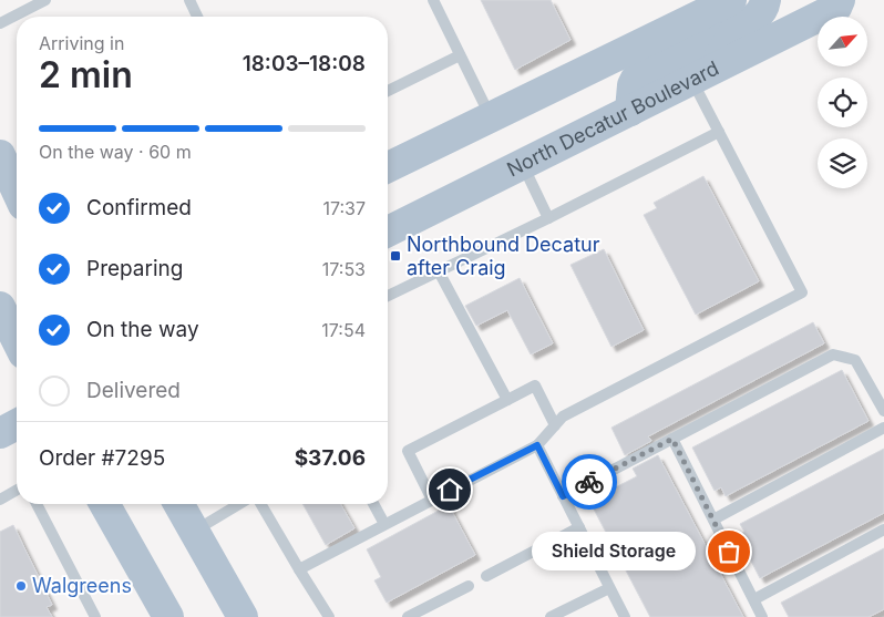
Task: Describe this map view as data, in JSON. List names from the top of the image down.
{
  "streets": {
    "main road": ["North Decatur Boulevard"]
  },
  "places": {
    "transit": ["Northbound Decatur after Craig"],
    "other": ["Shield Storage", "Walgreens"]
  },
  "north": "top right",
  "page": {
    "heading": ["2 min", "Arriving in", "18:03–18:08"],
    "panel": ["Order #7295", "$37.06"],
    "bar": "On the way · 60 m",
    "list": [
      ["Confirmed", "17:37"],
      ["Preparing", "17:53"],
      ["On the way", "17:54"],
      "Delivered"
    ],
    "bubble": "Shield Storage"
  }
}
